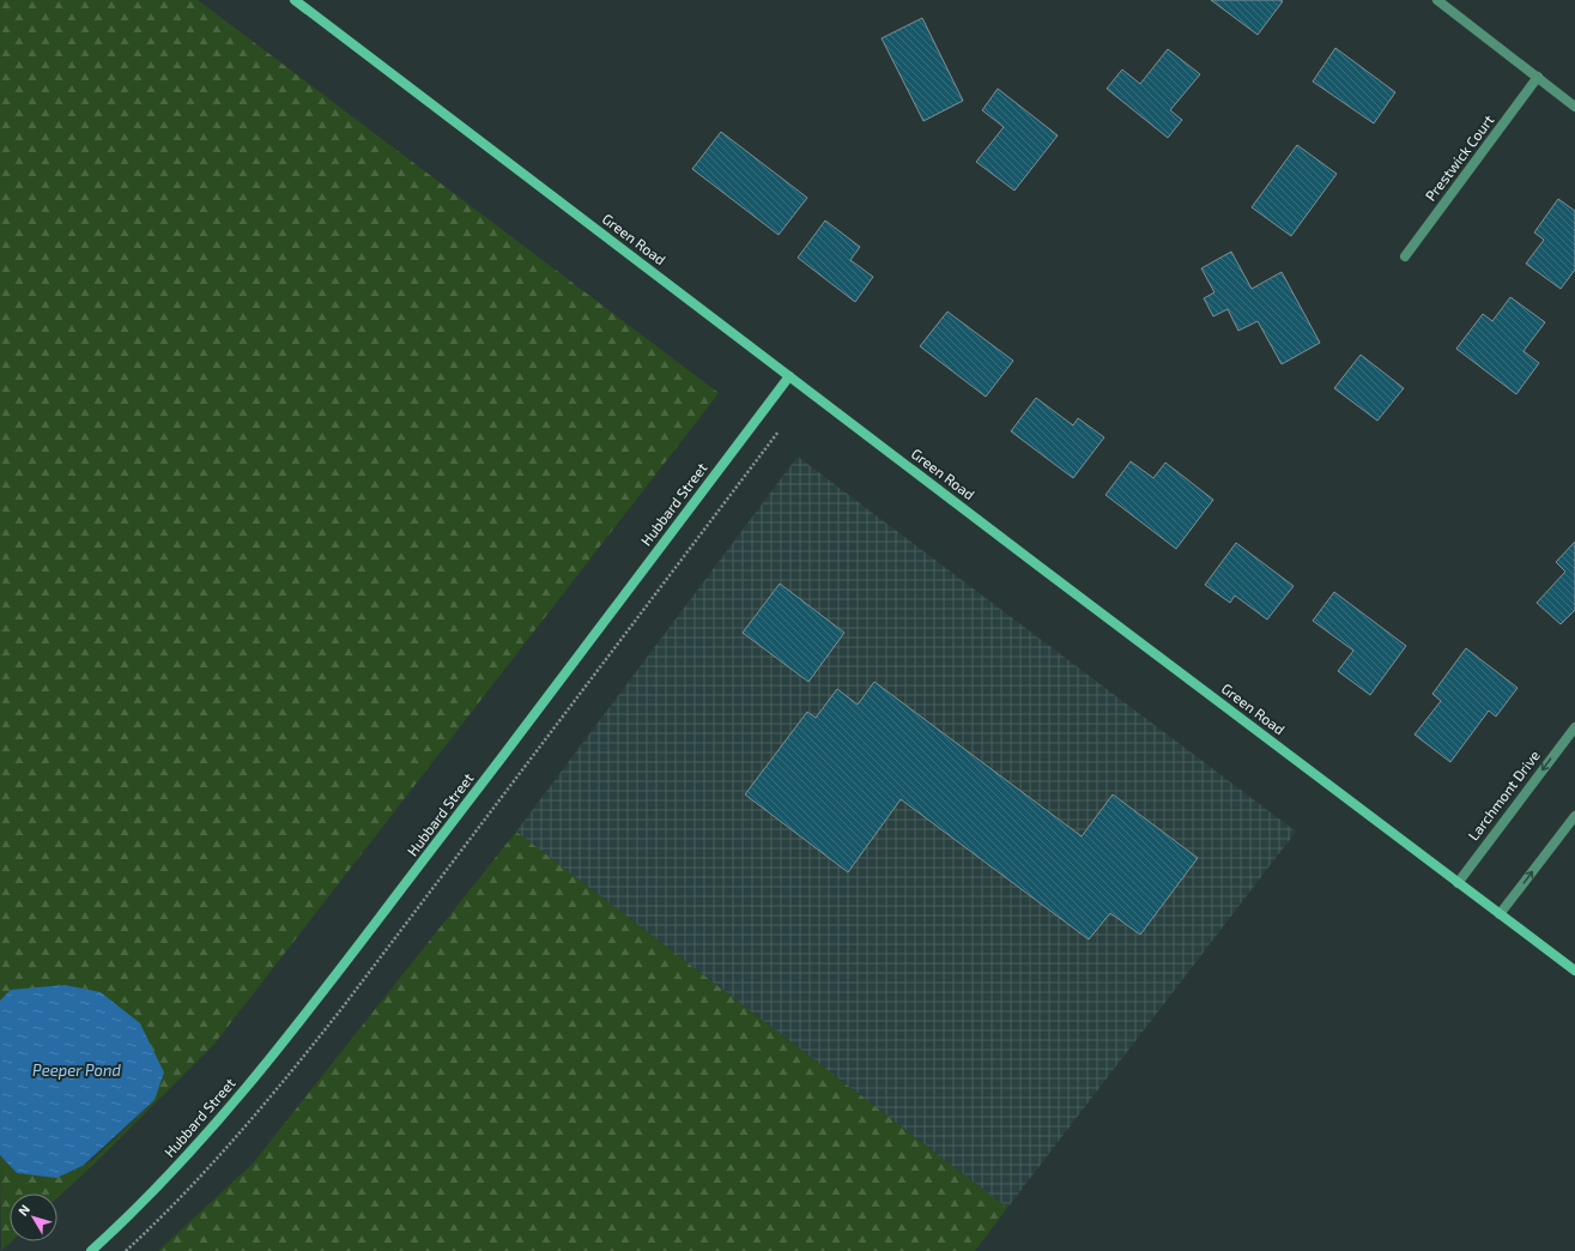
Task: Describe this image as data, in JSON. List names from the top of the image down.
{
  "streets": {
    "street": [
      "Prestwick Court",
      "Green Road",
      "Hubbard Street",
      "Larchmont Drive"
    ]
  },
  "crossings": [
    ["Green Road", "Hubbard Street"],
    ["Green Road", "Larchmont Drive"]
  ],
  "water": ["Peeper Pond"],
  "north": "top left"
}
